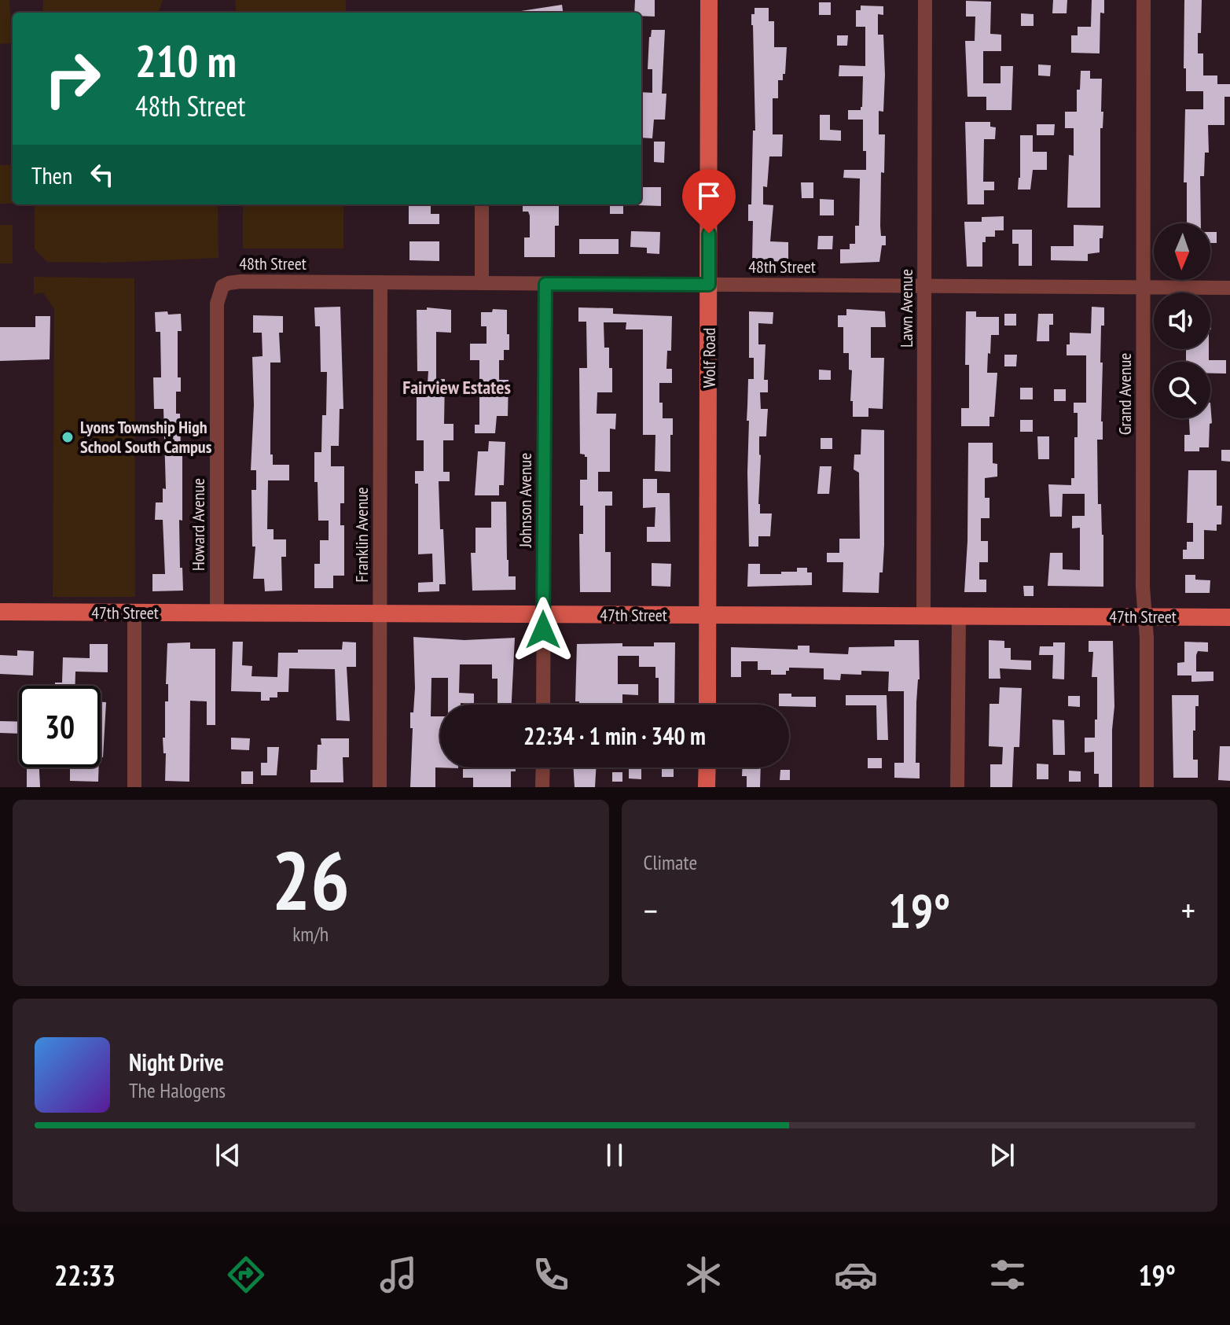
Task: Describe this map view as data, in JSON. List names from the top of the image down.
{
  "streets": {
    "main road": ["Wolf Road", "47th Street"],
    "street": [
      "48th Street",
      "Lawn Avenue",
      "Grand Avenue",
      "Johnson Avenue",
      "Howard Avenue",
      "Franklin Avenue"
    ]
  },
  "crossings": [
    ["48th Street", "Lawn Avenue"],
    ["48th Street", "Wolf Road"],
    ["48th Street", "Grand Avenue"],
    ["48th Street", "Johnson Avenue"],
    ["48th Street", "Howard Avenue"],
    ["48th Street", "Franklin Avenue"],
    ["Lawn Avenue", "47th Street"],
    ["Wolf Road", "47th Street"],
    ["Grand Avenue", "47th Street"],
    ["Johnson Avenue", "47th Street"],
    ["Howard Avenue", "47th Street"],
    ["Franklin Avenue", "47th Street"]
  ],
  "districts": ["Fairview Estates"],
  "places": ["Lyons Township High School South Campus"],
  "north": "bottom",
  "page": {
    "turn": ["210 m", "48th Street"],
    "then": "Then",
    "limit": "30",
    "trip": "22:34 · 1 min · 340 m",
    "tile": [
      ["26", "km/h"],
      "Climate"
    ],
    "heat": ["−", "19°", "+"],
    "song": ["Night Drive", "The Halogens"],
    "tabs": ["22:33", "19°"]
  }
}
